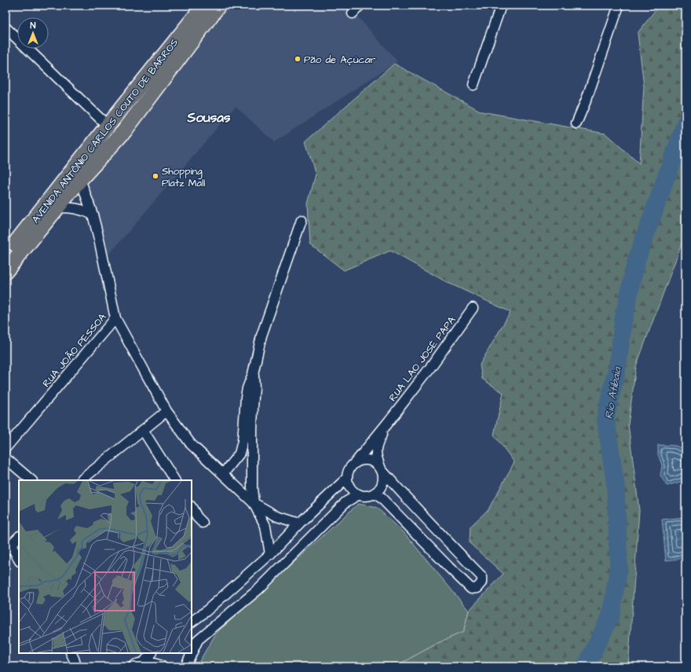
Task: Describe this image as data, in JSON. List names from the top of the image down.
{
  "streets": {
    "main road": ["AVENIDA ANTÔNIO CARLOS COUTO DE BARROS"],
    "street": ["RUA JOÃO PESSOA", "RUA LAO JOSÉ PAPA"]
  },
  "crossings": [
    ["AVENIDA ANTÔNIO CARLOS COUTO DE BARROS", "RUA JOÃO PESSOA"]
  ],
  "districts": ["Sousas"],
  "water": ["Rio Atibaia"],
  "places": ["Pão de Açúcar", "Shopping Platz Mall"],
  "north": "top"
}
